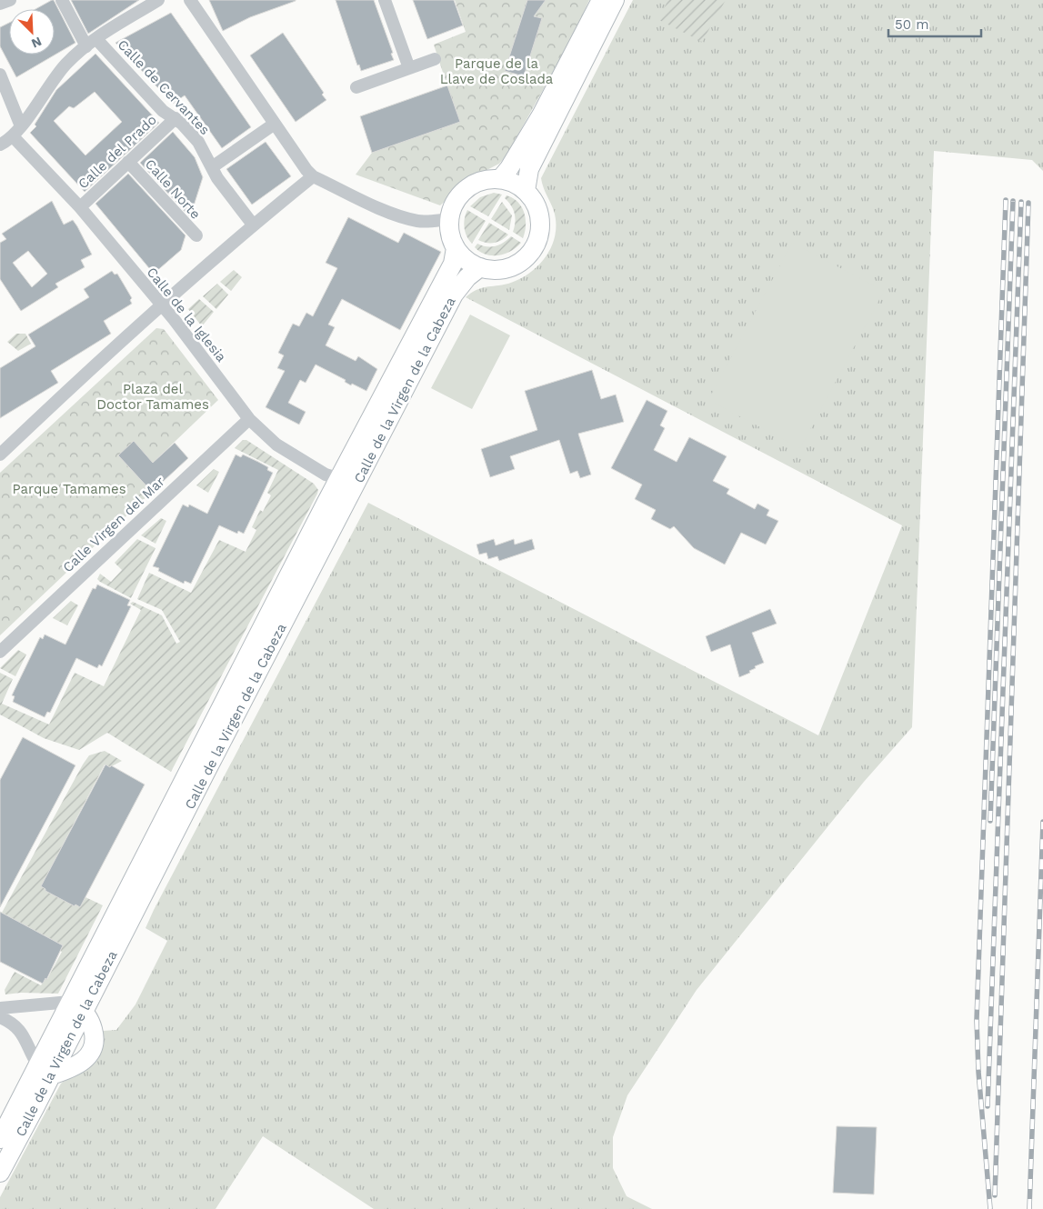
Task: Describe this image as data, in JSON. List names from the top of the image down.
{
  "streets": {
    "main road": ["Calle de la Virgen de la Cabeza"],
    "street": [
      "Calle de Cervantes",
      "Calle del Prado",
      "Calle Norte",
      "Calle de la Iglesia",
      "Calle Virgen del Mar"
    ]
  },
  "crossings": [
    ["Calle de Cervantes", "Calle del Prado"],
    ["Calle del Prado", "Calle Norte"],
    ["Calle del Prado", "Calle de la Iglesia"],
    ["Calle de la Iglesia", "Calle de la Virgen de la Cabeza"],
    ["Calle de la Iglesia", "Calle Virgen del Mar"]
  ],
  "parks": ["Parque de la Llave de Coslada", "Plaza del Doctor Tamames", "Parque Tamames"],
  "scale_bar": "50 m",
  "north": "bottom right"
}
